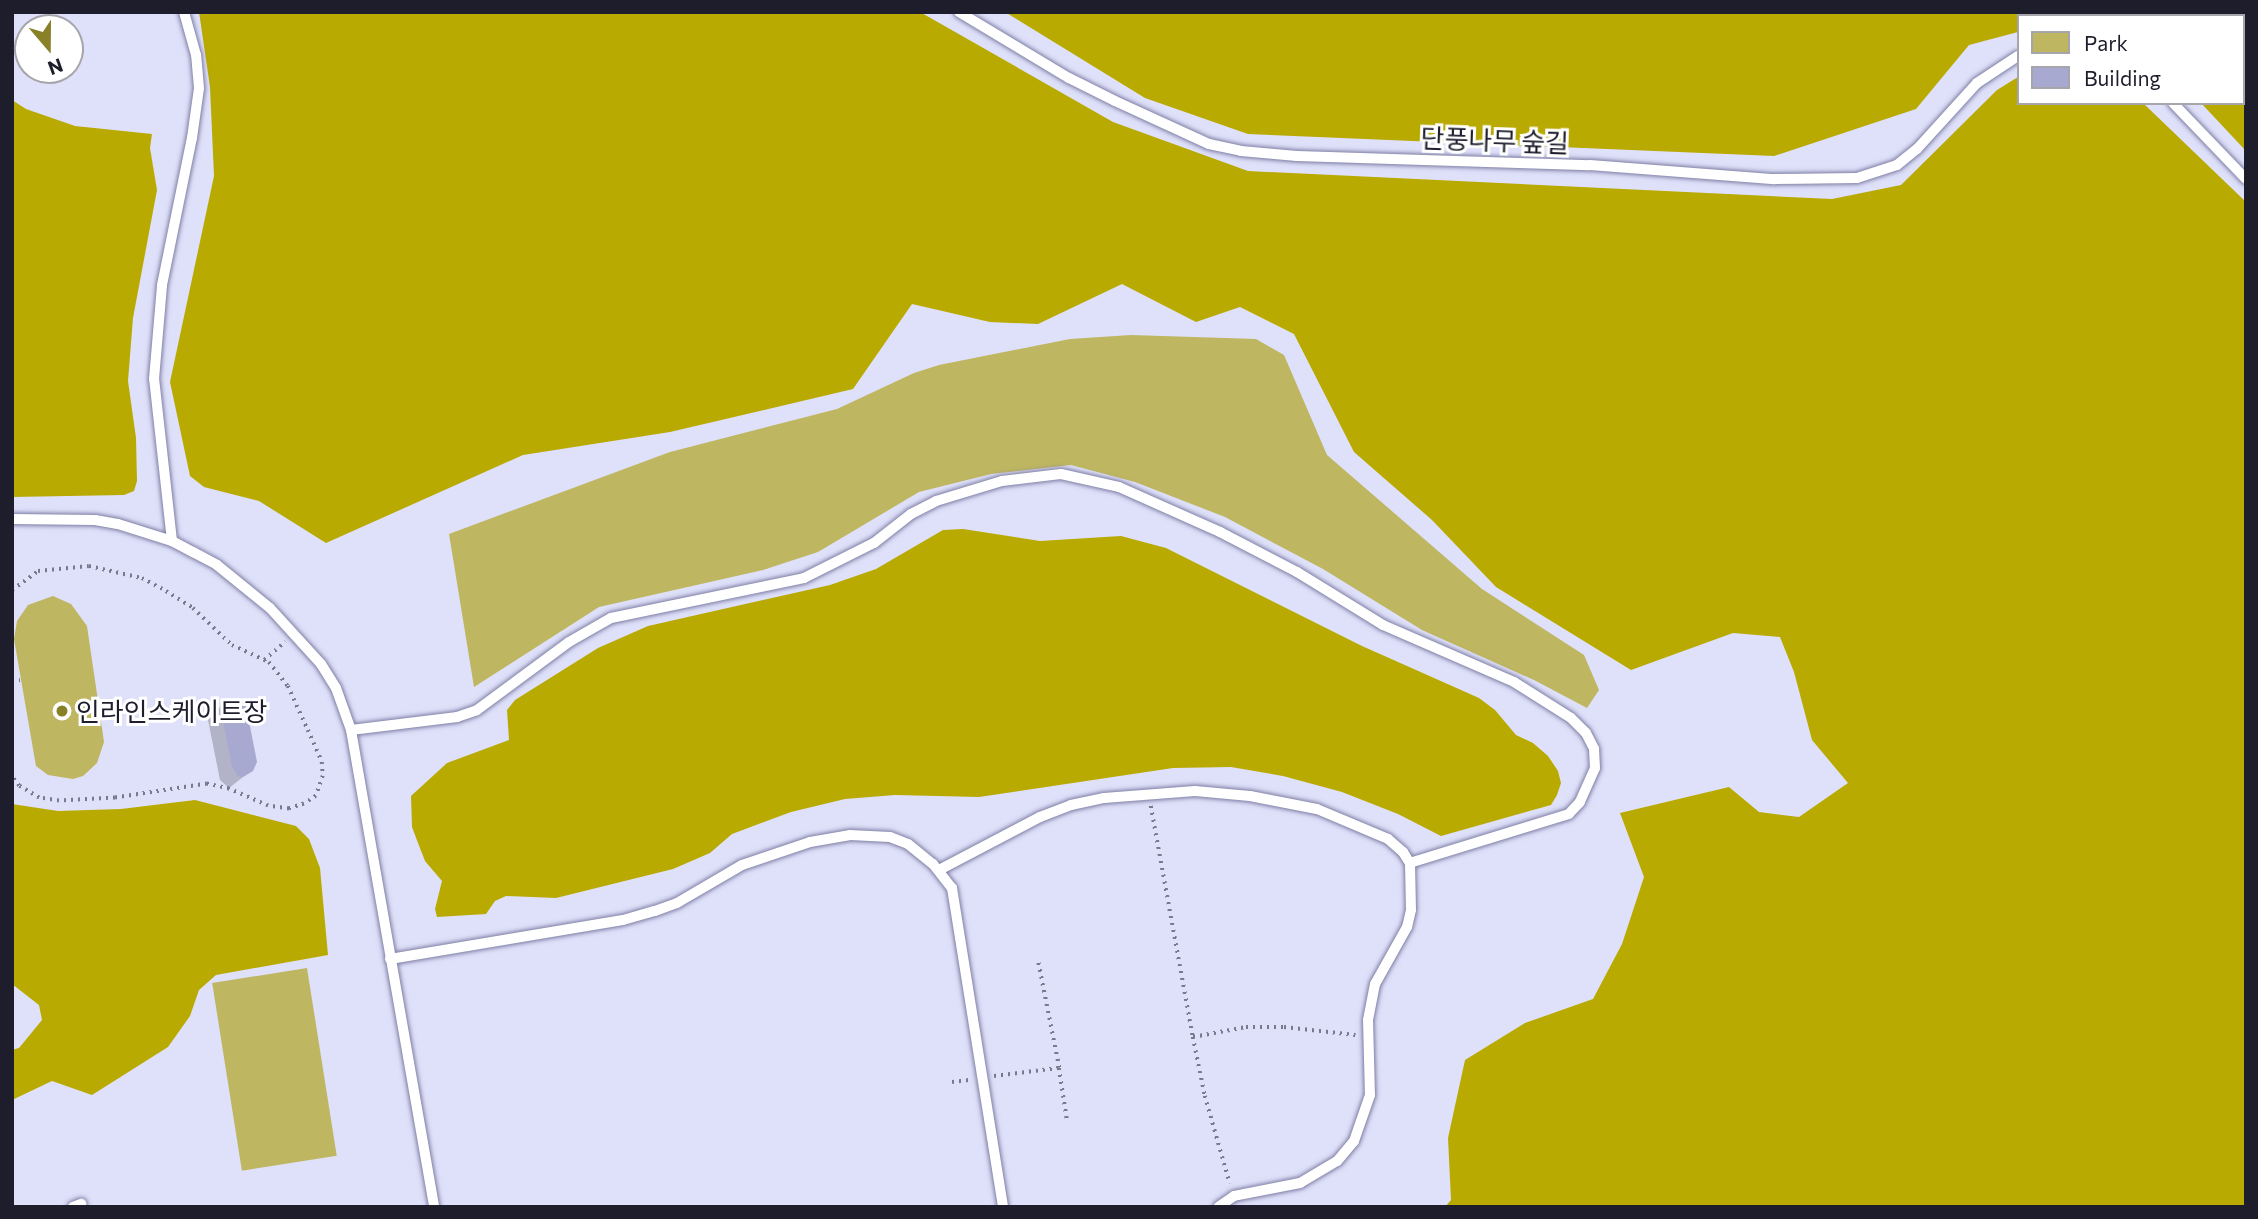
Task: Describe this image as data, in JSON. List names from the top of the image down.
{
  "streets": {
    "lane": ["단풍나무 숲길"]
  },
  "places": ["인라인스케이트장"],
  "legend": ["Park", "Building"],
  "north": "bottom"
}
